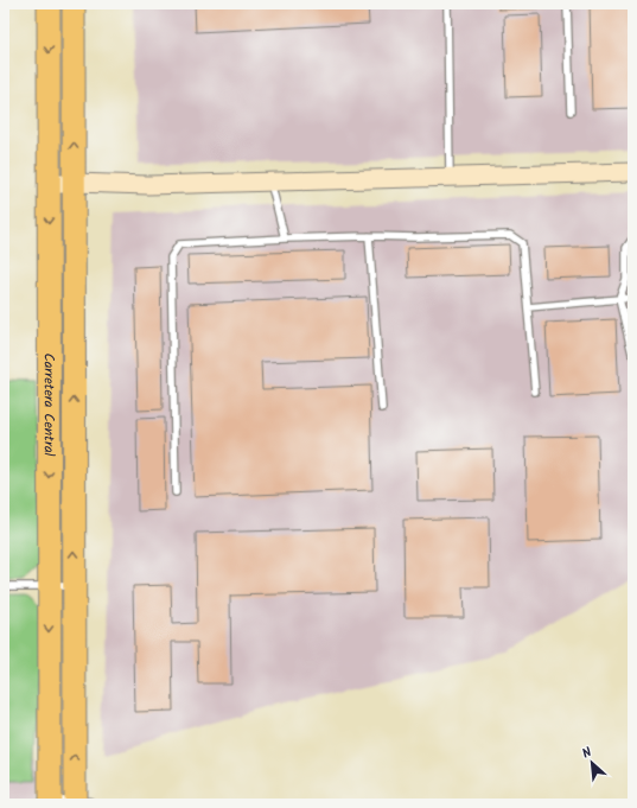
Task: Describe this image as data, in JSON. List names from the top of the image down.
{
  "streets": {
    "highway": ["Carretera Central"]
  },
  "north": "top left"
}
